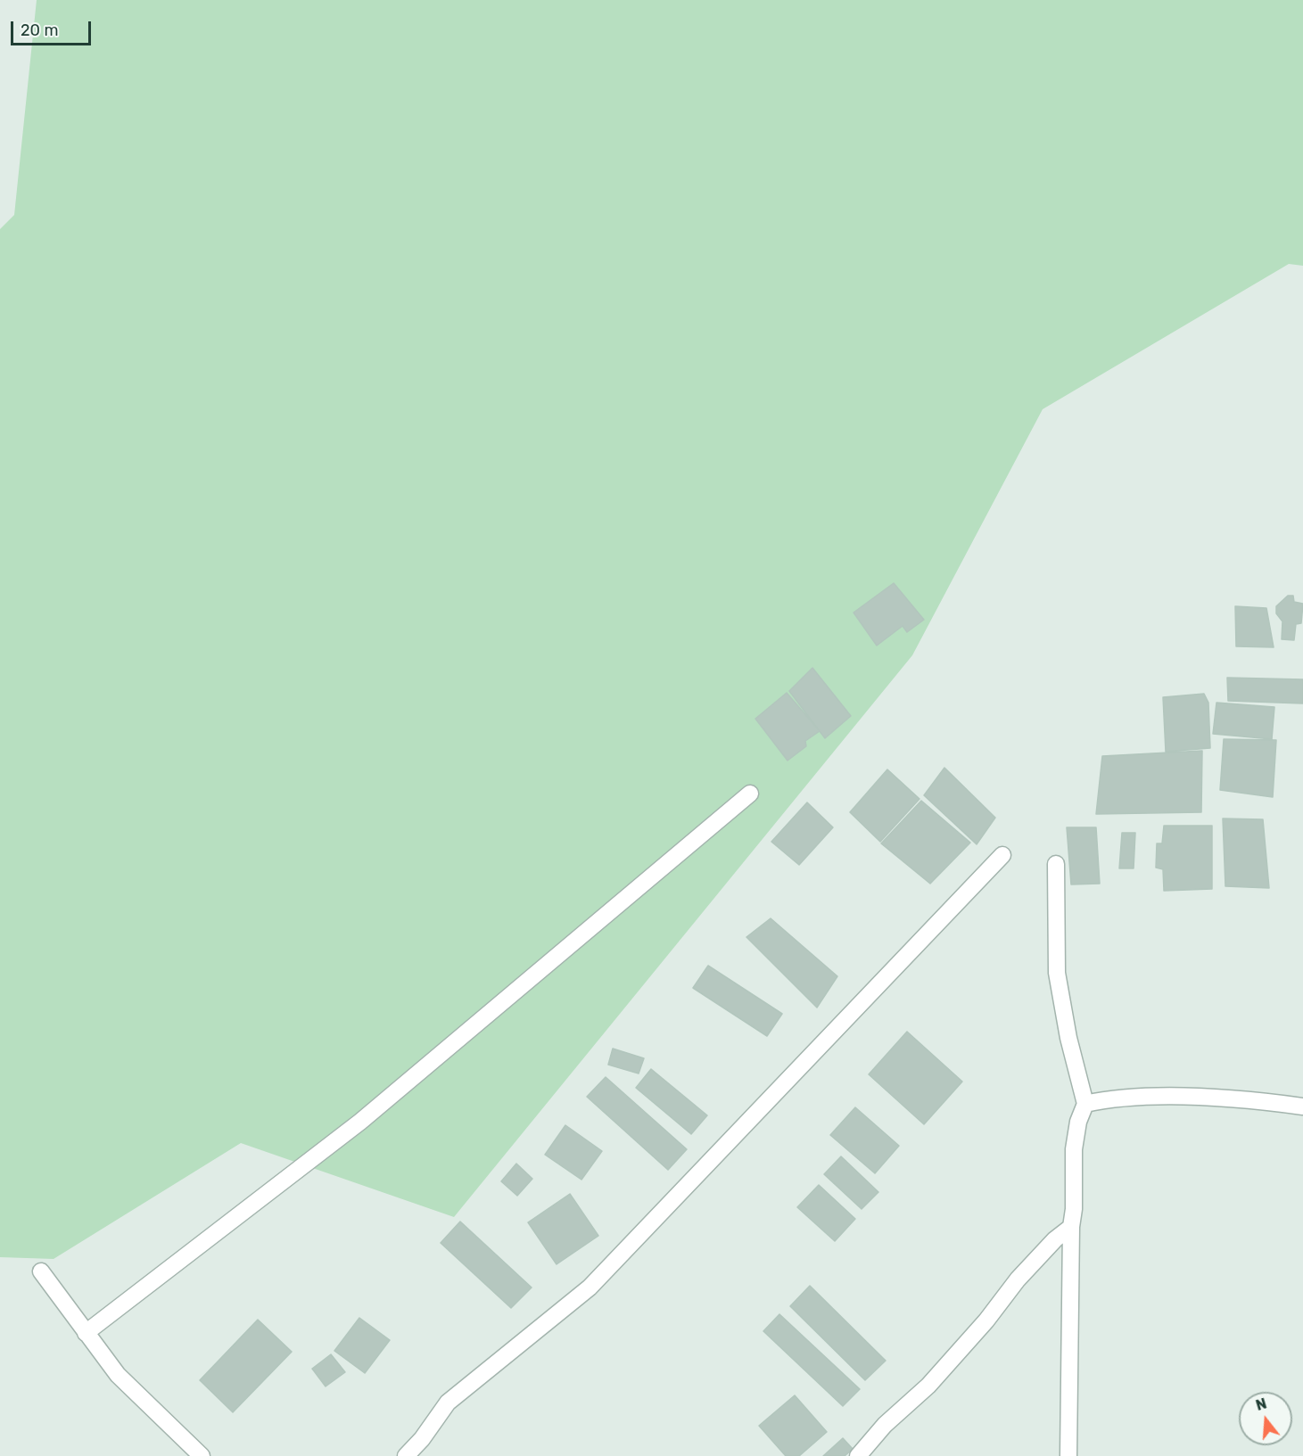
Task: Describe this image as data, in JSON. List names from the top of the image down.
{
  "scale_bar": "20 m",
  "north": "top"
}
